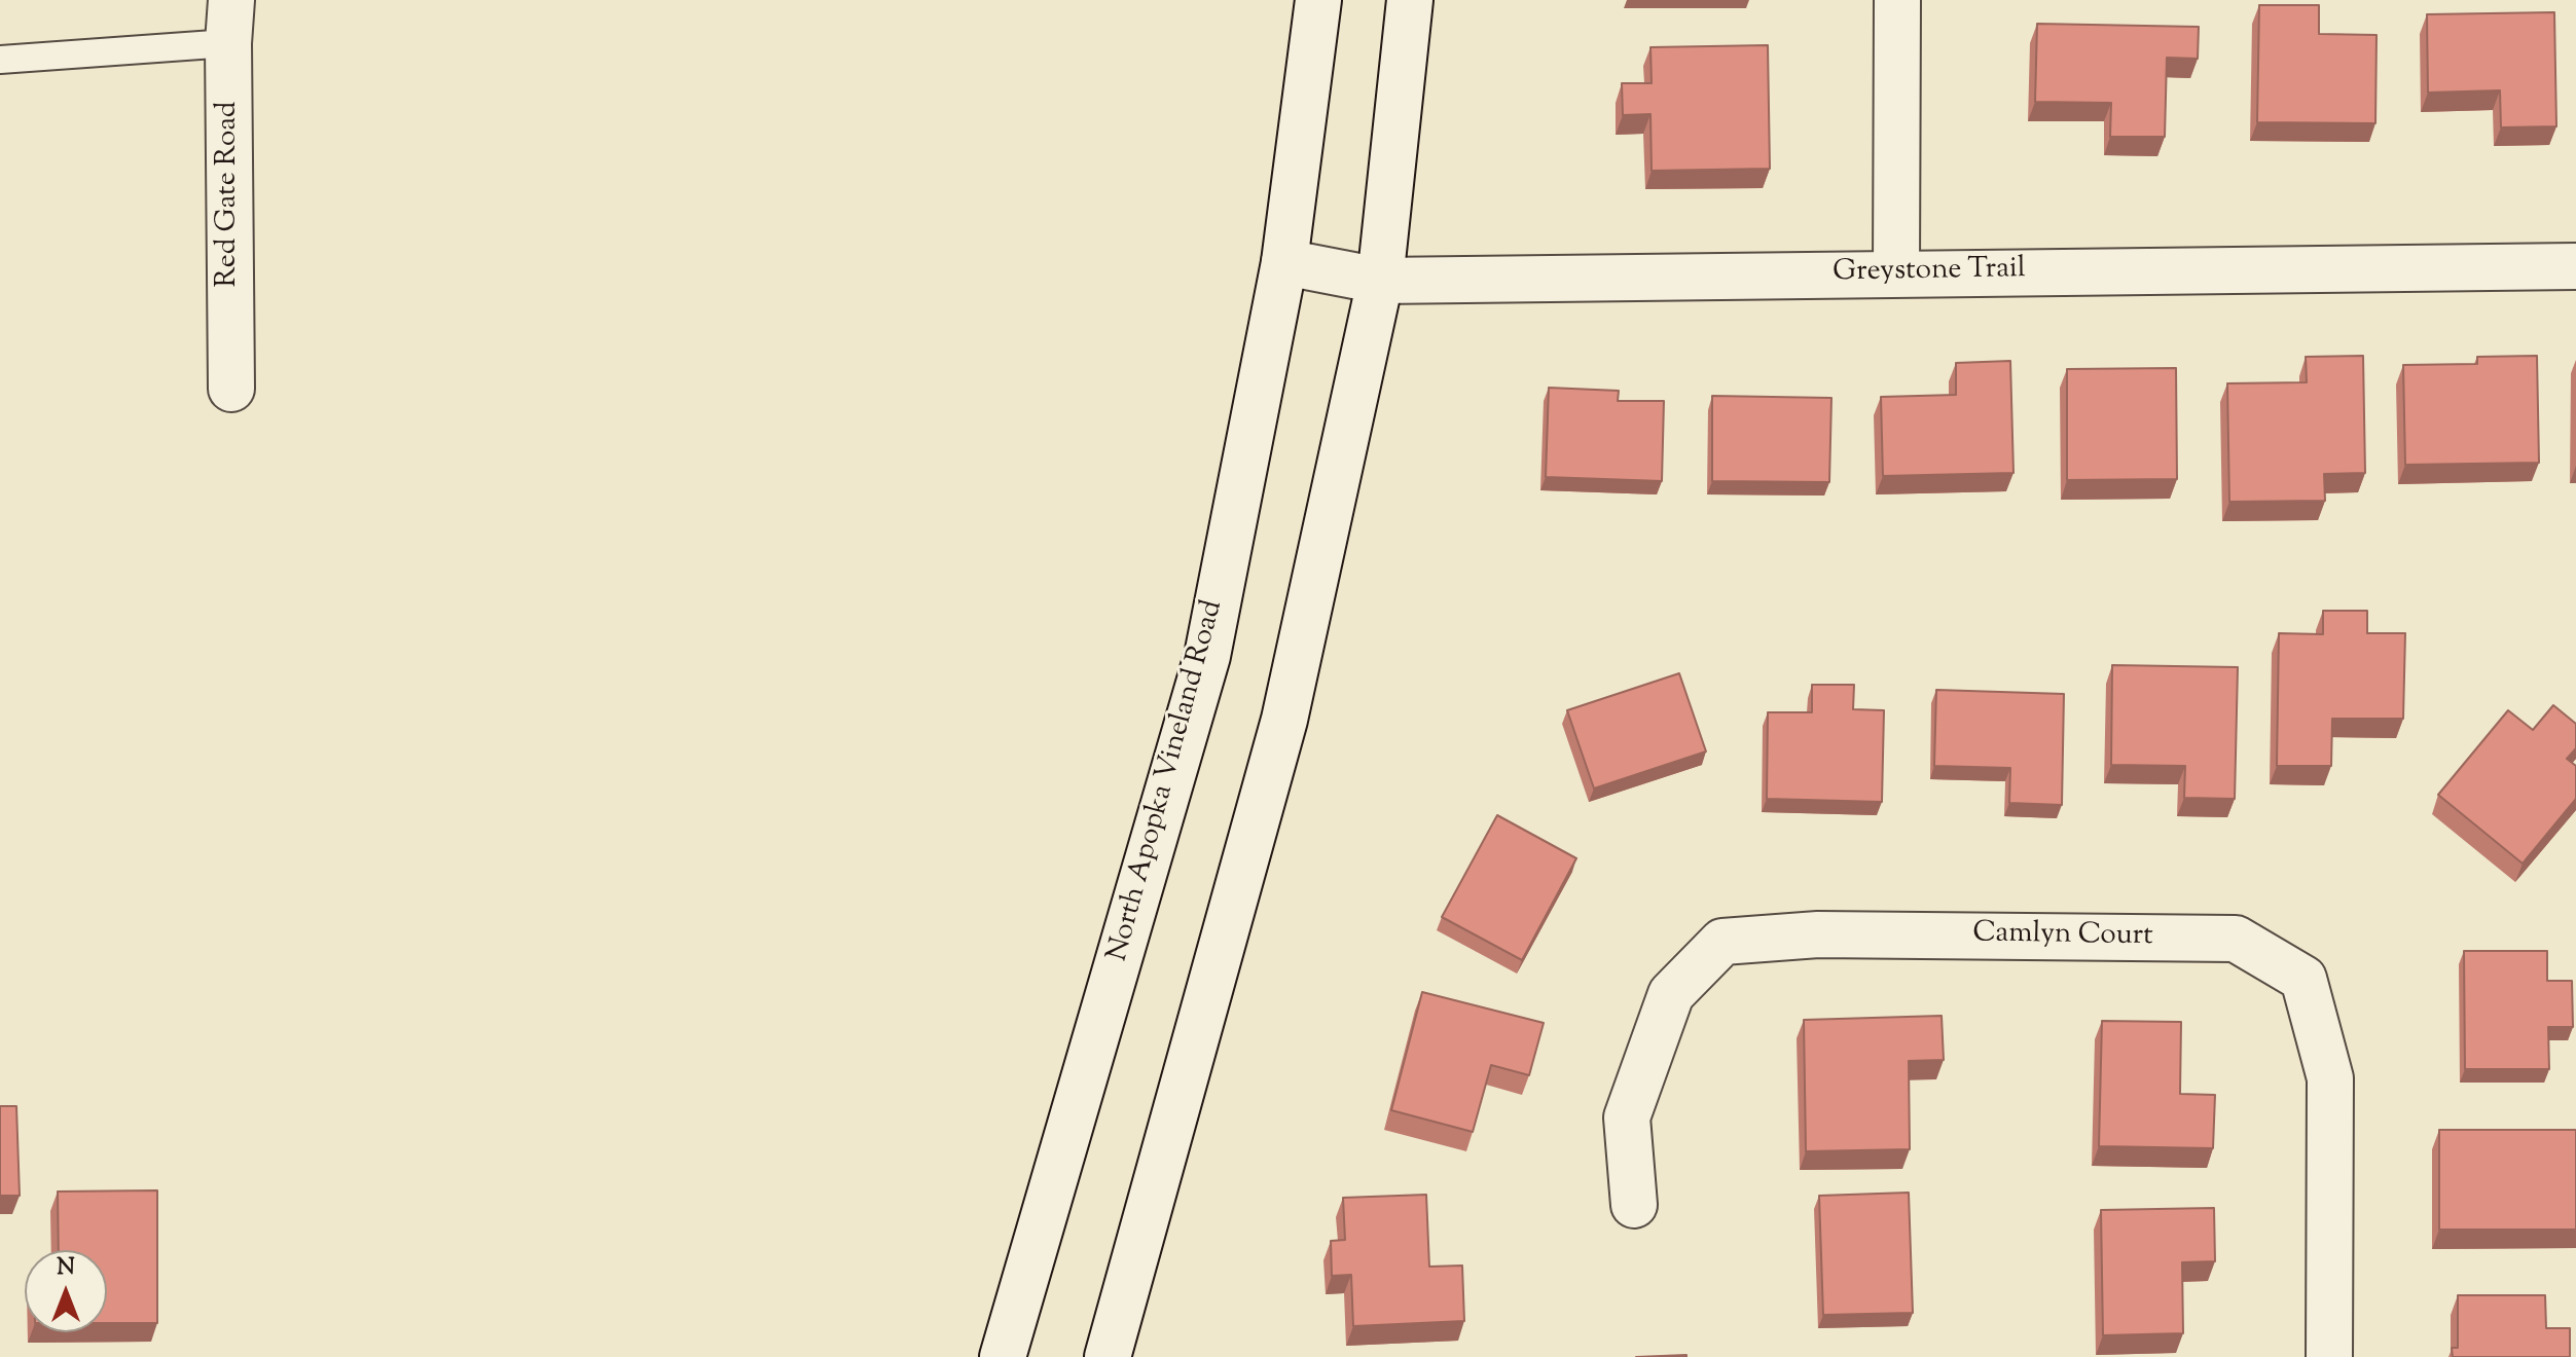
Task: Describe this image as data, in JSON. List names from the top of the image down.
{
  "streets": {
    "street": [
      "Red Gate Road",
      "Greystone Trail",
      "North Apopka Vineland Road",
      "Camlyn Court"
    ]
  },
  "crossings": [
    ["Greystone Trail", "North Apopka Vineland Road"]
  ],
  "north": "top"
}
